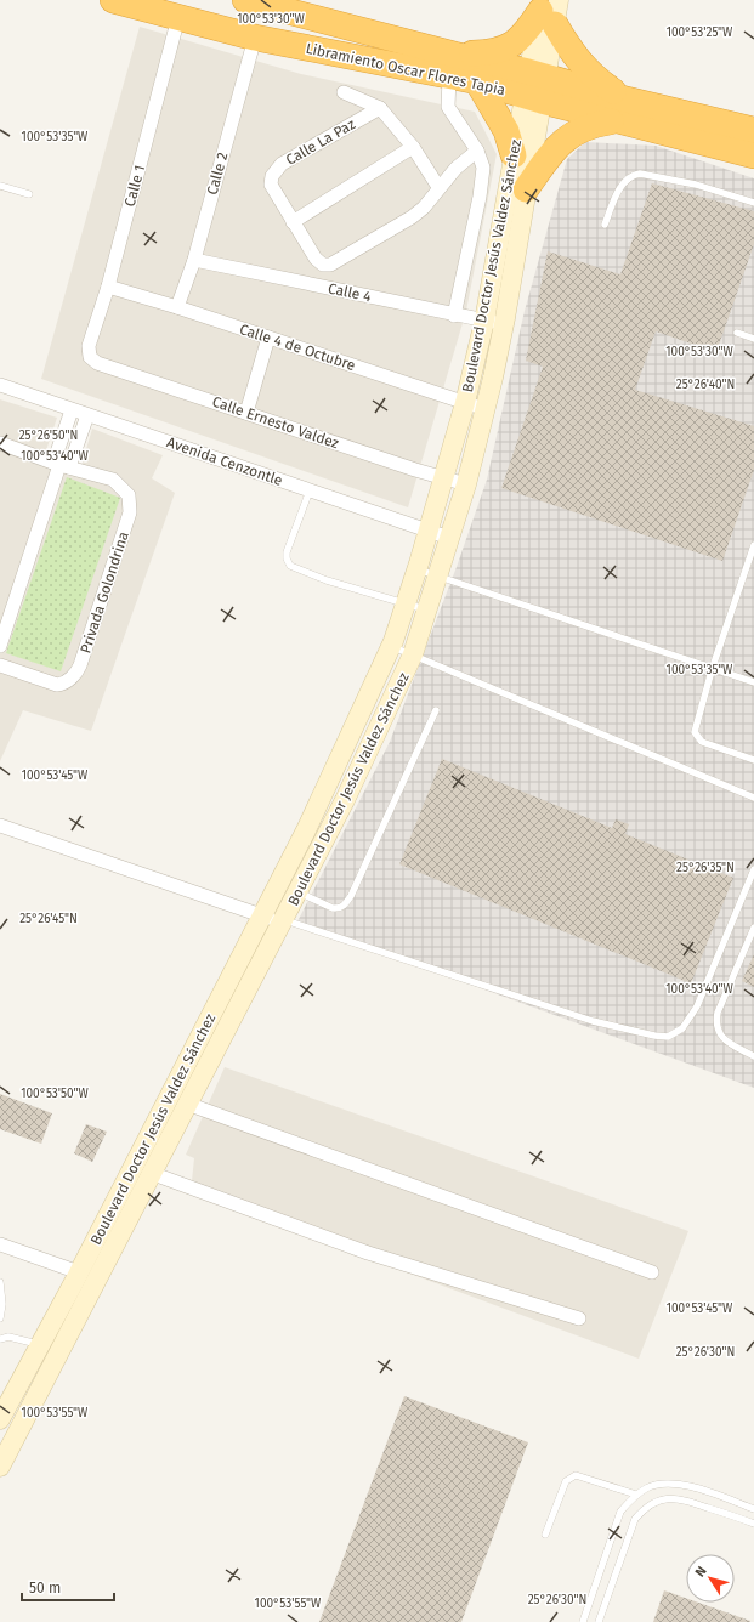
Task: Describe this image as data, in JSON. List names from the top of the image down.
{
  "streets": {
    "highway": ["Libramiento Oscar Flores Tapia"],
    "main road": ["Boulevard Doctor Jesús Valdez Sánchez"],
    "street": [
      "Calle La Paz",
      "Calle 2",
      "Calle 1",
      "Calle 4",
      "Calle 4 de Octubre",
      "Calle Ernesto Valdez",
      "Avenida Cenzontle",
      "Privada Golondrina"
    ]
  },
  "crossings": [
    ["Libramiento Oscar Flores Tapia", "Calle 2"],
    ["Libramiento Oscar Flores Tapia", "Calle 1"],
    ["Libramiento Oscar Flores Tapia", "Boulevard Doctor Jesús Valdez Sánchez"],
    ["Calle 2", "Calle 4"],
    ["Calle 2", "Calle 4 de Octubre"],
    ["Calle 1", "Calle 4 de Octubre"],
    ["Calle 1", "Calle Ernesto Valdez"],
    ["Boulevard Doctor Jesús Valdez Sánchez", "Calle 4"],
    ["Boulevard Doctor Jesús Valdez Sánchez", "Calle 4 de Octubre"],
    ["Boulevard Doctor Jesús Valdez Sánchez", "Calle Ernesto Valdez"],
    ["Boulevard Doctor Jesús Valdez Sánchez", "Avenida Cenzontle"]
  ],
  "scale_bar": "50 m",
  "north": "top left",
  "coordinates": [
    "100°53'30\"W",
    "100°53'25\"W",
    "100°53'35\"W",
    "25°26'40\"N",
    "25°26'50\"N",
    "100°53'40\"W",
    "100°53'45\"W",
    "25°26'35\"N",
    "25°26'45\"N",
    "100°53'50\"W",
    "25°26'30\"N",
    "100°53'55\"W"
  ]
}
